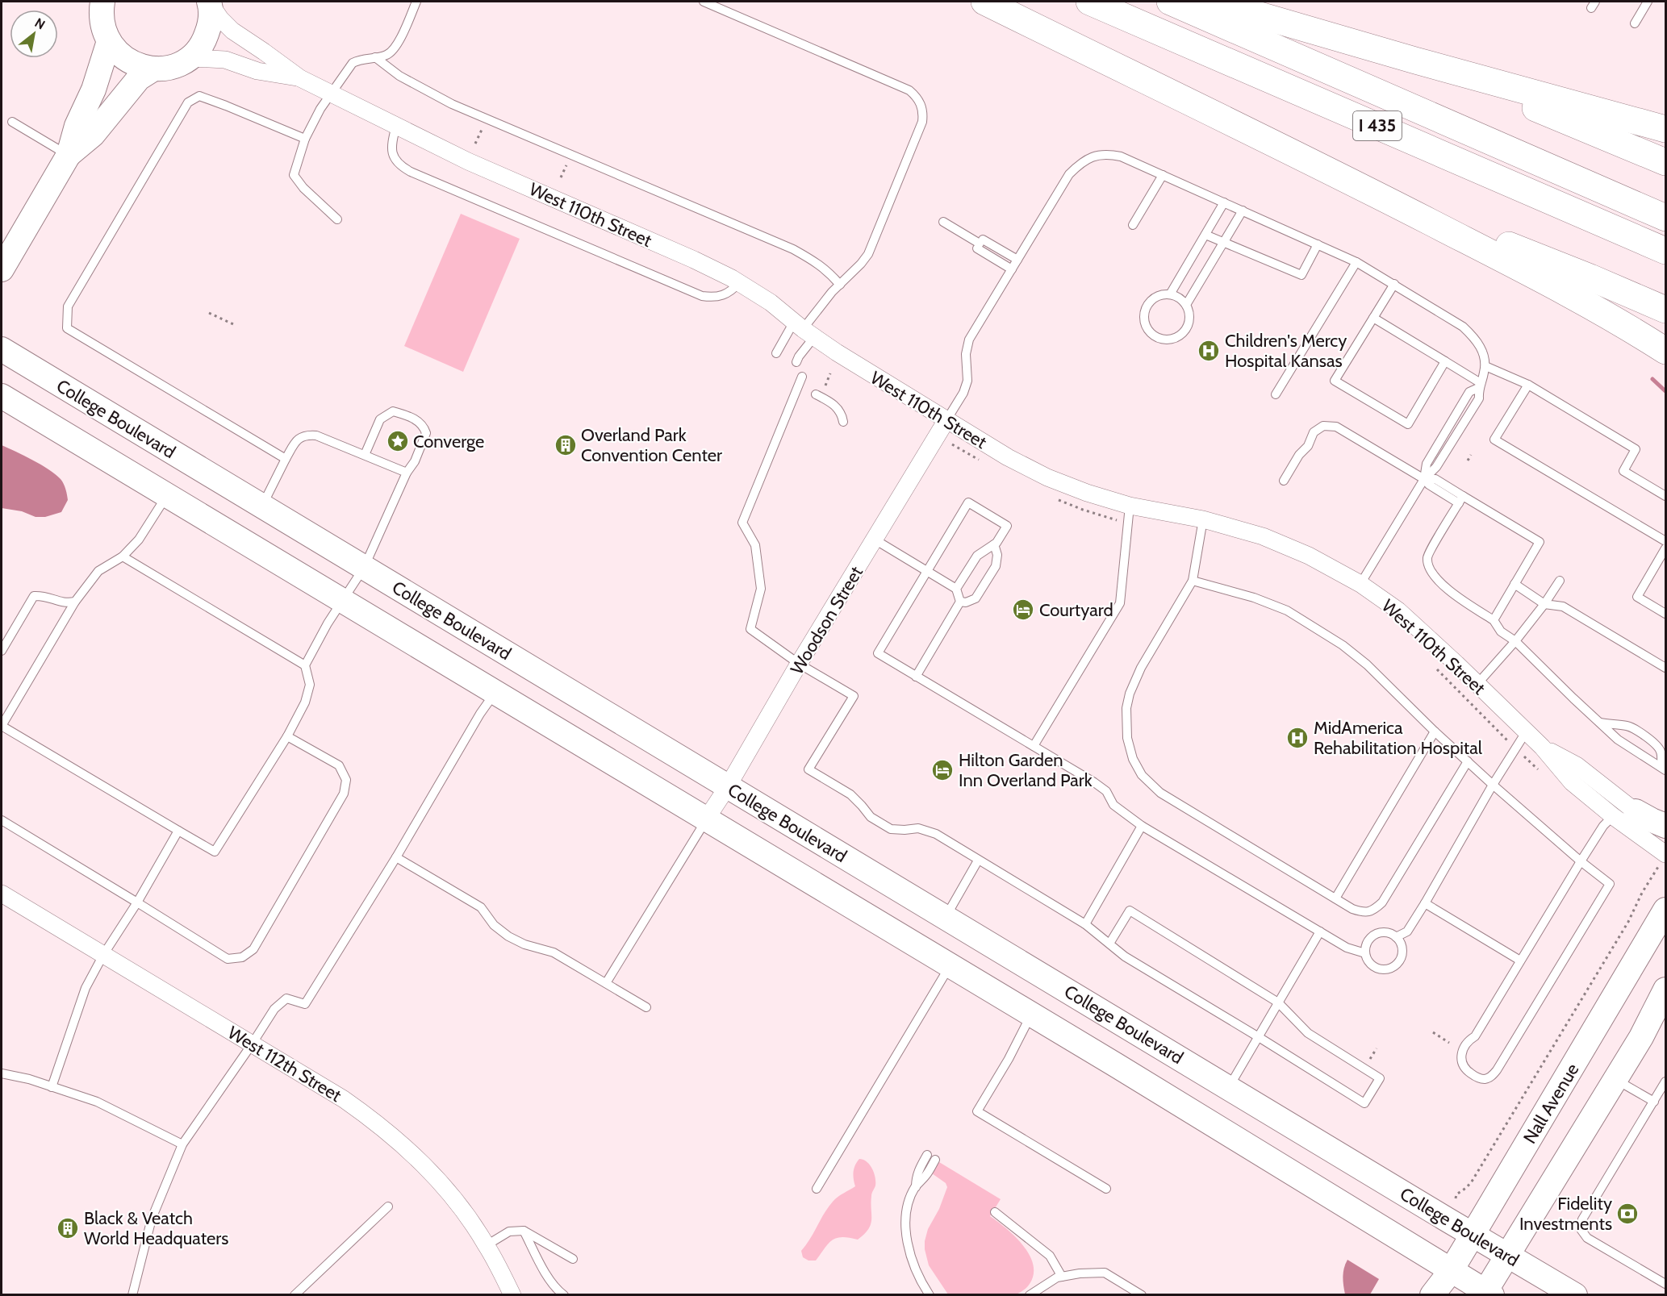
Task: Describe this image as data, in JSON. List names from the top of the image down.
{
  "streets": {
    "highway": ["I 435"],
    "main road": ["College Boulevard", "Nall Avenue"],
    "street": ["West 110th Street", "Woodson Street", "West 112th Street"]
  },
  "crossings": [
    ["West 110th Street", "Woodson Street"],
    ["College Boulevard", "Woodson Street"],
    ["College Boulevard", "Nall Avenue"]
  ],
  "places": {
    "hospital": ["Children's Mercy Hospital Kansas", "MidAmerica Rehabilitation Hospital"],
    "place": ["Converge"],
    "building": ["Overland Park Convention Center", "Black & Veatch World Headquaters"],
    "hotel": ["Courtyard", "Hilton Garden Inn Overland Park"],
    "bank": ["Fidelity Investments"]
  },
  "north": "top right"
}
